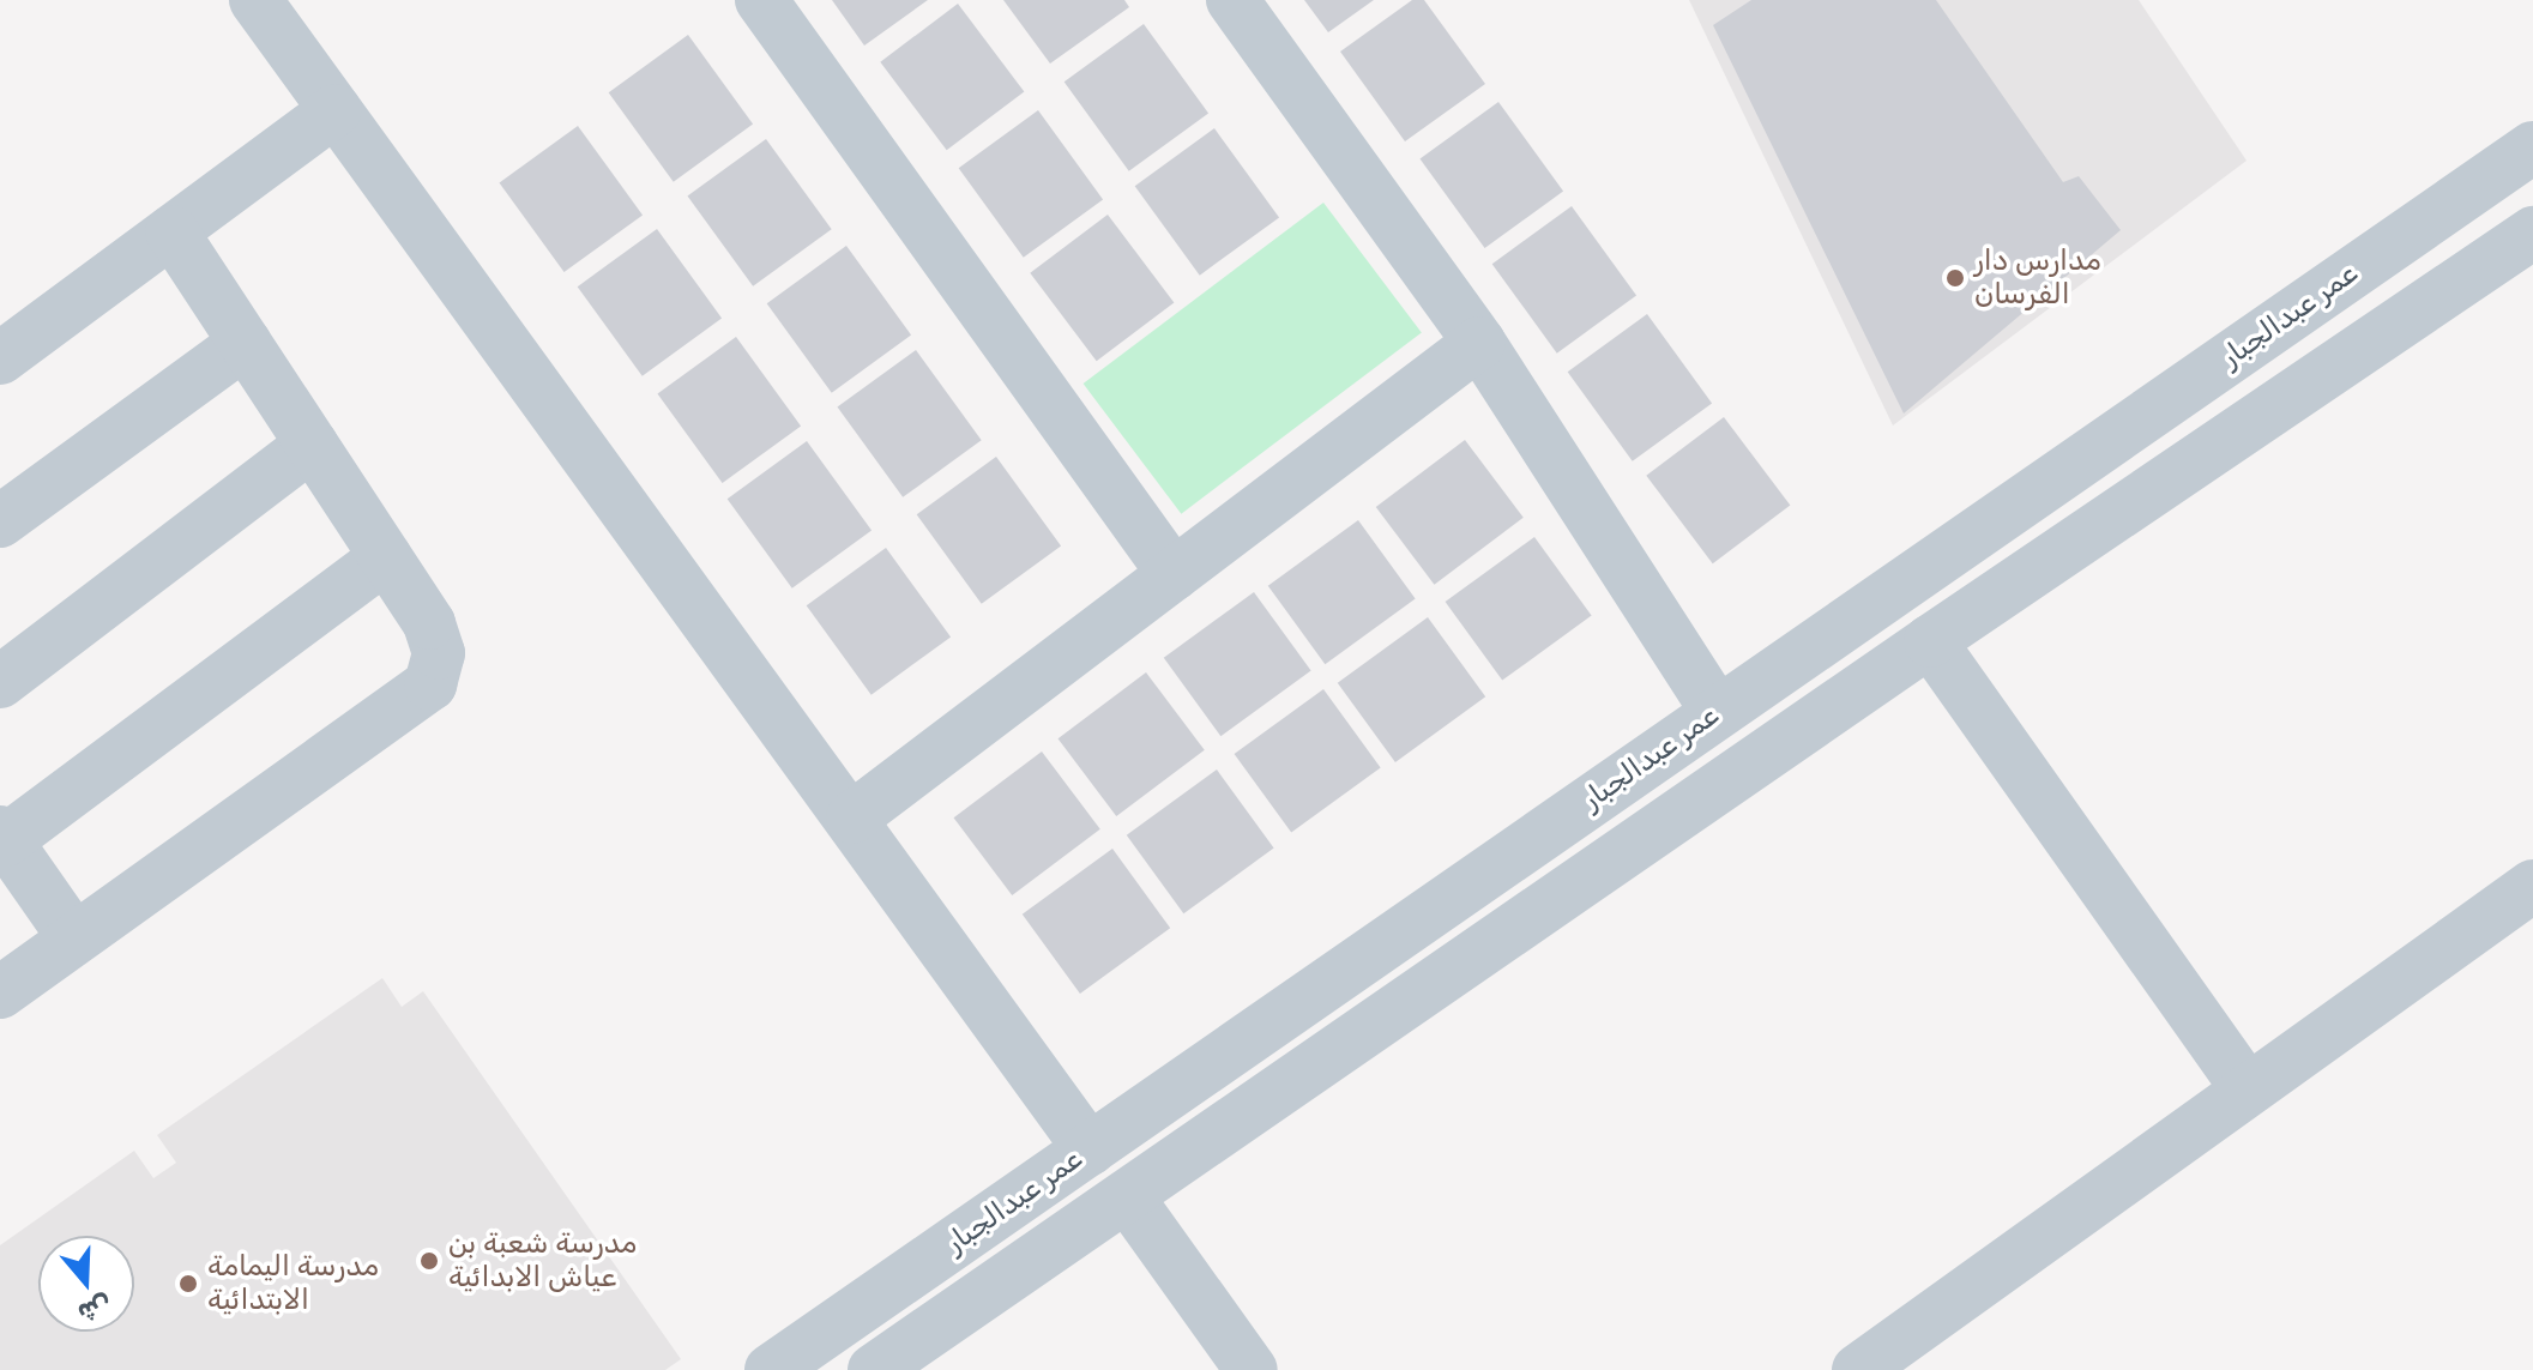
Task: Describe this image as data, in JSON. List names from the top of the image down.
{
  "streets": {
    "street": ["عمر عبدالجبار"]
  },
  "places": ["مدارس دار الفرسان", "مدرسة شعبة بن عياش الابدائية", "مدرسة اليمامة الابتدائية"],
  "north": "bottom"
}
